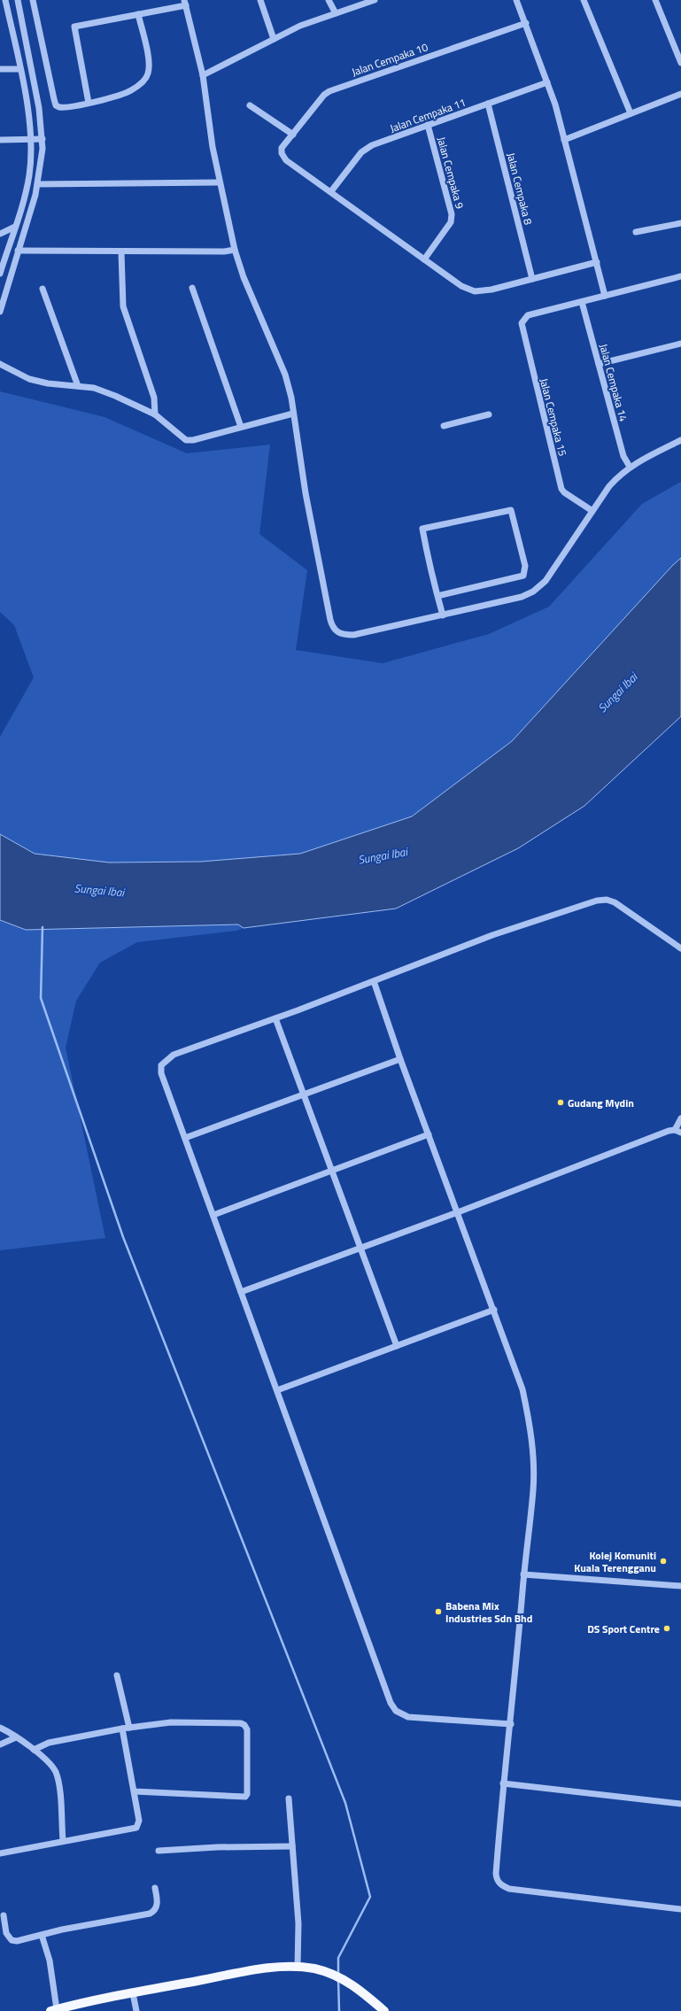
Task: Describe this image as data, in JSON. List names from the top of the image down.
{
  "streets": {
    "street": [
      "Jalan Cempaka 10",
      "Jalan Cempaka 11",
      "Jalan Cempaka 9",
      "Jalan Cempaka 8",
      "Jalan Cempaka 14",
      "Jalan Cempaka 15"
    ]
  },
  "crossings": [
    ["Jalan Cempaka 10", "Jalan Cempaka 11"],
    ["Jalan Cempaka 11", "Jalan Cempaka 9"],
    ["Jalan Cempaka 11", "Jalan Cempaka 8"],
    ["Jalan Cempaka 14", "Jalan Cempaka 15"]
  ],
  "water": ["Sungai Ibai"],
  "places": [
    "Gudang Mydin",
    "Kolej Komuniti Kuala Terengganu",
    "Babena Mix Industries Sdn Bhd",
    "DS Sport Centre"
  ]
}
